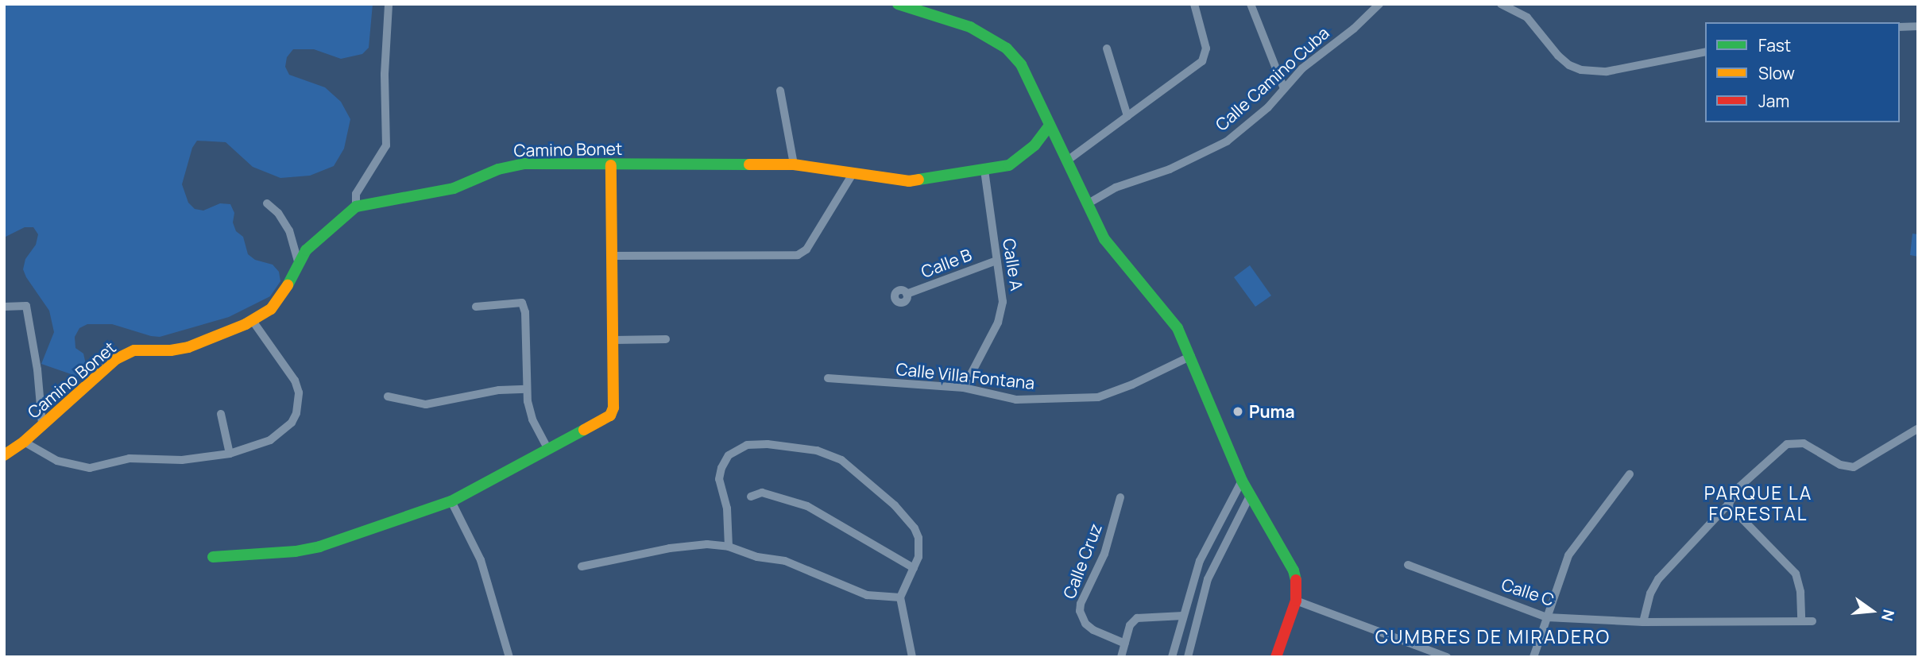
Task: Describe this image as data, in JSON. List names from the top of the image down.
{
  "streets": {
    "street": [
      "Calle Camino Cuba",
      "Camino Bonet",
      "Calle B",
      "Calle A",
      "Calle Villa Fontana",
      "Calle Cruz",
      "Calle C"
    ]
  },
  "crossings": [
    ["Camino Bonet", "Calle A"],
    ["Calle B", "Calle A"],
    ["Calle A", "Calle Villa Fontana"]
  ],
  "districts": ["PARQUE LA FORESTAL", "CUMBRES DE MIRADERO"],
  "places": ["Puma"],
  "legend": ["Fast", "Slow", "Jam"],
  "north": "right"
}
